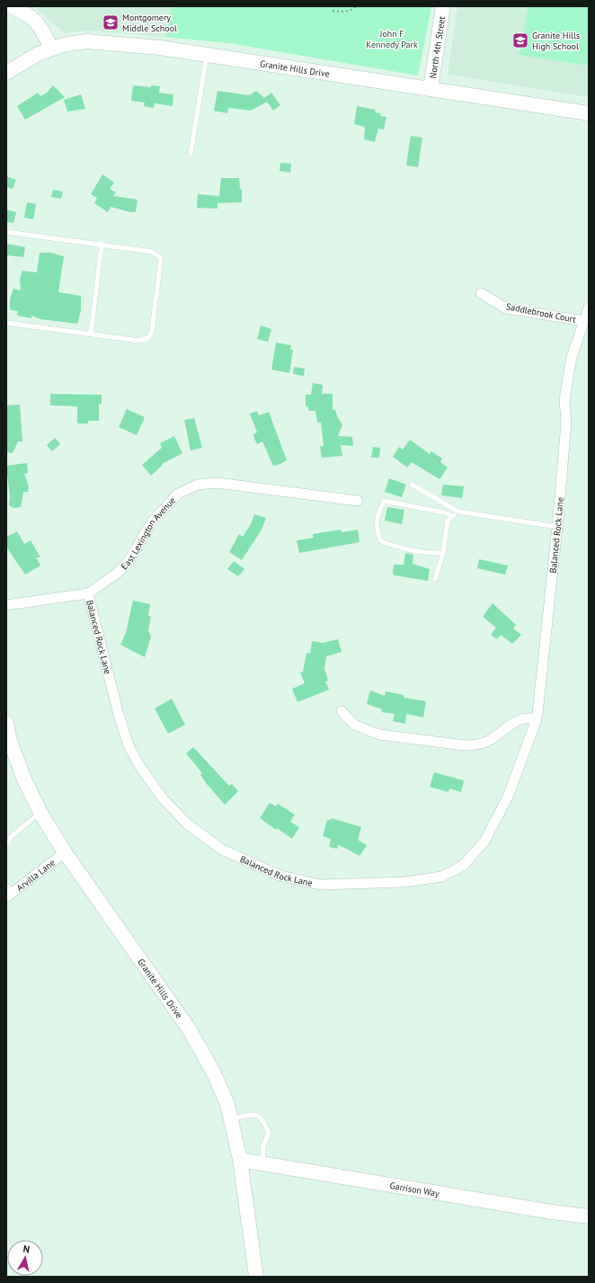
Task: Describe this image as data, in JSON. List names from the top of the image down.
{
  "streets": {
    "street": [
      "North 4th Street",
      "Granite Hills Drive",
      "Saddlebrook Court",
      "East Lexington Avenue",
      "Balanced Rock Lane",
      "Arvilla Lane",
      "Garrison Way"
    ]
  },
  "crossings": [
    ["North 4th Street", "Granite Hills Drive"],
    ["Granite Hills Drive", "Arvilla Lane"],
    ["Granite Hills Drive", "Garrison Way"],
    ["Saddlebrook Court", "Balanced Rock Lane"],
    ["East Lexington Avenue", "Balanced Rock Lane"]
  ],
  "parks": ["John F Kennedy Park"],
  "places": {
    "school or university": ["Montgomery Middle School", "Granite Hills High School"]
  },
  "north": "top"
}
